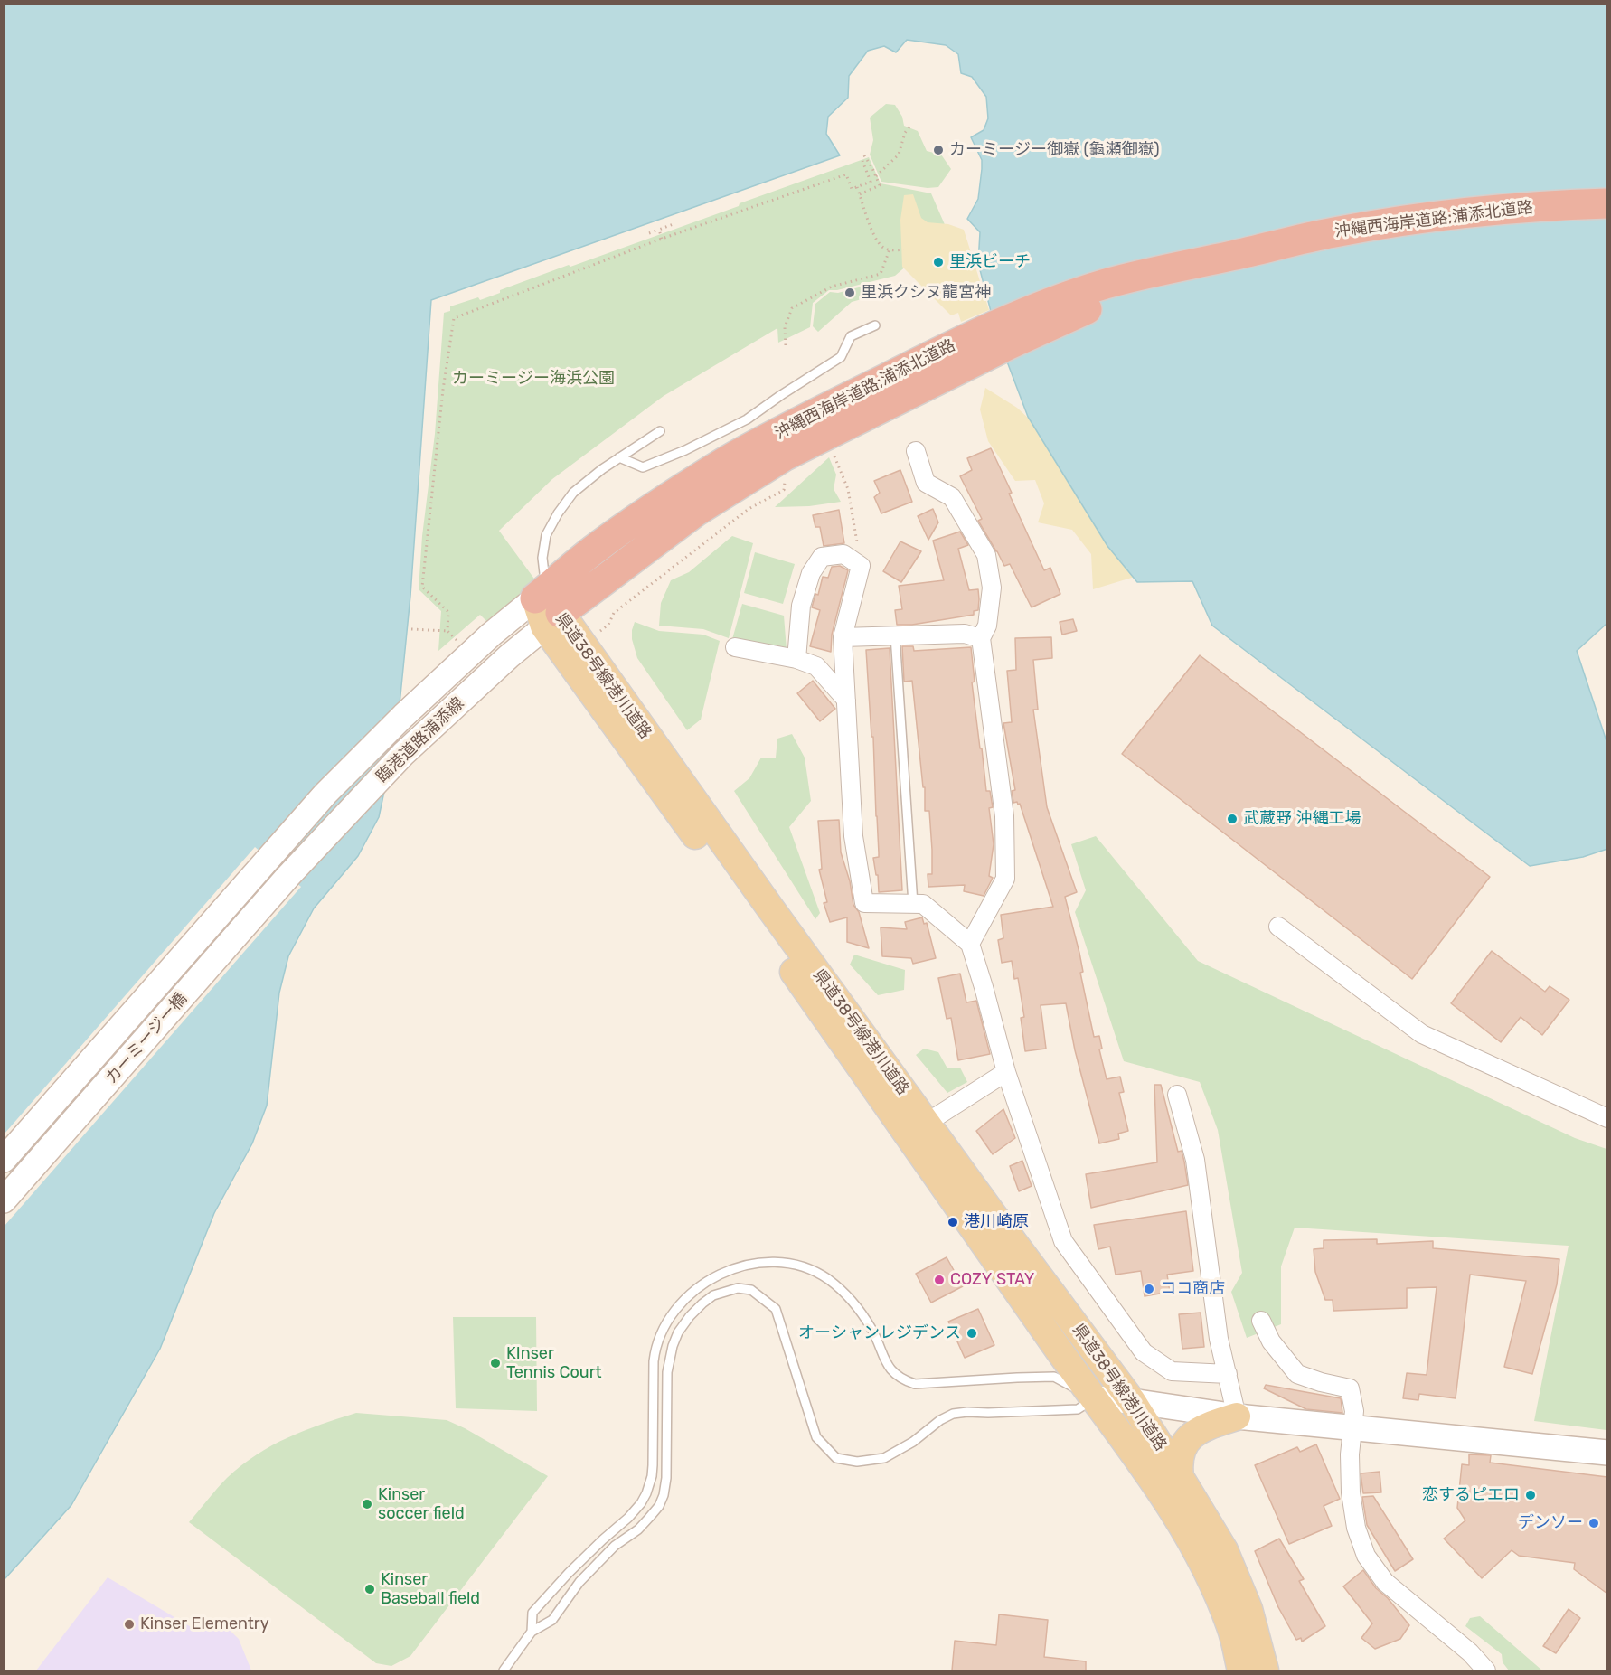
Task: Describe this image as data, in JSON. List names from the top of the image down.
{
  "streets": {
    "highway": ["沖縄西海岸道路;浦添北道路"],
    "main road": ["県道38号線港川道路"],
    "street": ["臨港道路浦添線", "カーミージー橋"]
  },
  "crossings": [
    ["沖縄西海岸道路;浦添北道路", "県道38号線港川道路"],
    ["沖縄西海岸道路;浦添北道路", "臨港道路浦添線"],
    ["県道38号線港川道路", "臨港道路浦添線"],
    ["臨港道路浦添線", "カーミージー橋"]
  ],
  "parks": ["カーミージー海浜公園"],
  "places": [
    "カーミージー御嶽 (龜瀬御嶽)",
    "里浜ビーチ",
    "里浜クシヌ龍宮神",
    "武蔵野 沖縄工場",
    "港川崎原",
    "COZY STAY",
    "ココ商店",
    "オーシャンレジデンス",
    "KInser Tennis Court",
    "恋するピエロ",
    "Kinser soccer field",
    "デンソー",
    "Kinser Baseball field",
    "Kinser Elementry"
  ]
}
